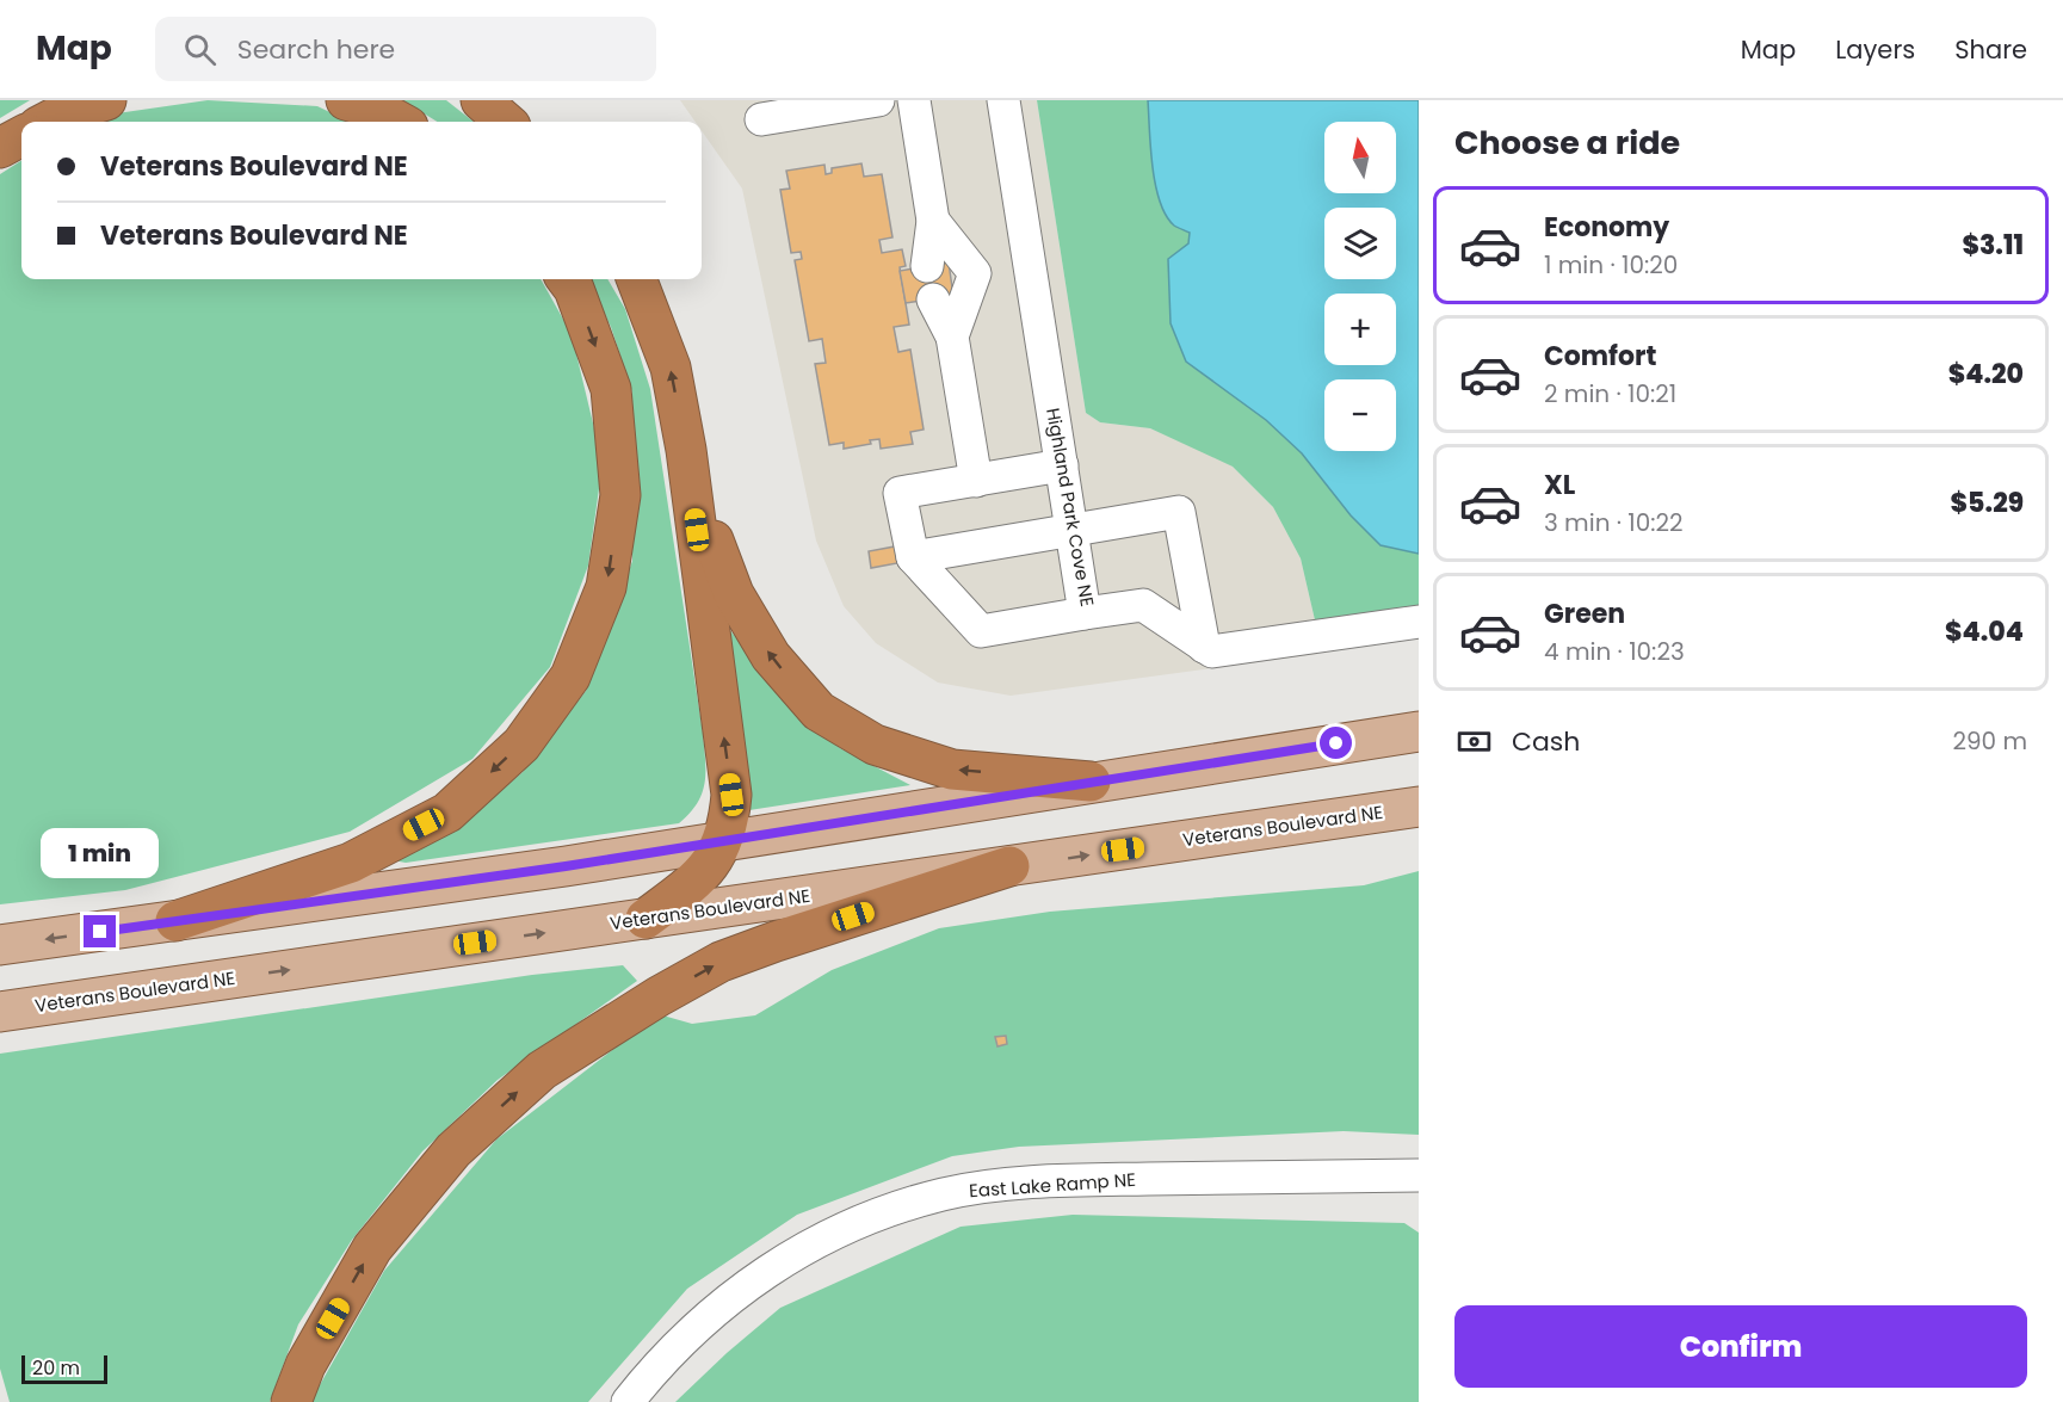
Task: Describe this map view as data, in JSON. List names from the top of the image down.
{
  "streets": {
    "main road": ["Veterans Boulevard NE"],
    "street": ["Highland Park Cove NE", "East Lake Ramp NE"]
  },
  "scale_bar": "20 m",
  "north": "top",
  "page": {
    "header": "Map",
    "search": "Search here",
    "nav": ["Map", "Layers", "Share"],
    "heading": "Choose a ride",
    "map_buttons": ["+", "−"],
    "banner": ["Veterans Boulevard NE", "Veterans Boulevard NE"],
    "list": [
      {
        "name": "Economy",
        "note": "1 min · 10:20",
        "value": "$3.11"
      },
      {
        "name": "Comfort",
        "note": "2 min · 10:21",
        "value": "$4.20"
      },
      {
        "name": "XL",
        "note": "3 min · 10:22",
        "value": "$5.29"
      },
      {
        "name": "Green",
        "note": "4 min · 10:23",
        "value": "$4.04"
      }
    ],
    "pay": ["Cash", "290 m"],
    "bubble": "1 min",
    "buttons": "Confirm",
    "scale": "20 m"
  }
}
